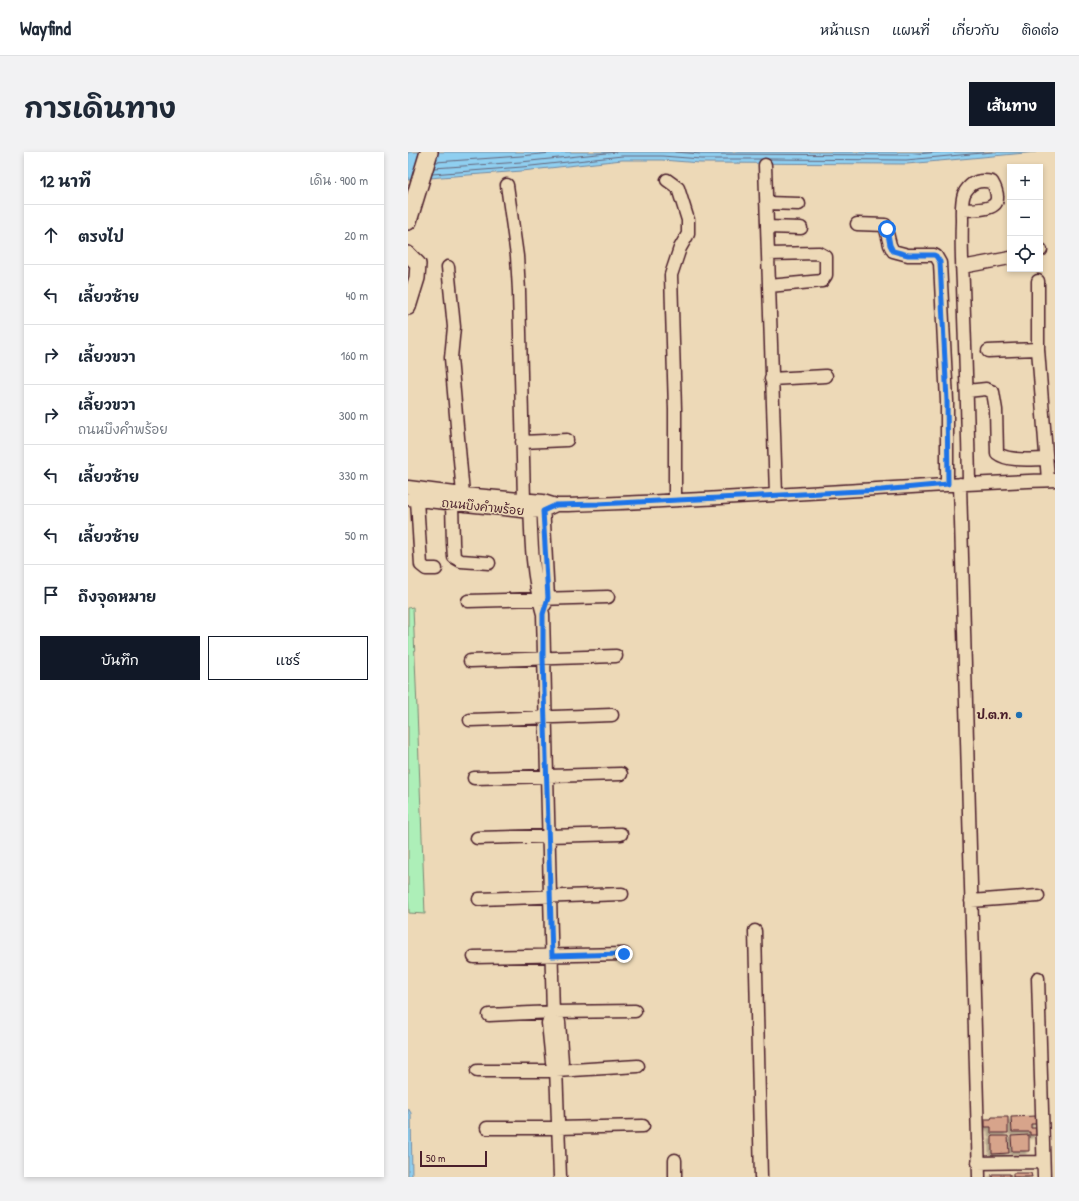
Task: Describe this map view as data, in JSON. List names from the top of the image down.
{
  "streets": {
    "street": ["ถนนบึงคำพร้อย"]
  },
  "places": ["ป.ต.ท."],
  "scale_bar": "50 m",
  "page": {
    "header": "Wayfind",
    "nav": [
      "หน้าแรก",
      "แผนที่",
      "เกี่ยวกับ",
      "ติดต่อ"
    ],
    "title": "การเดินทาง",
    "buttons": [
      "เส้นทาง",
      ["บันทึก", "แชร์"]
    ],
    "heading": ["12 นาที", "เดิน · 900 m"],
    "map_buttons": ["+", "−"],
    "list": [
      ["ตรงไป", "20 m"],
      ["เลี้ยวซ้าย", "40 m"],
      ["เลี้ยวขวา", "160 m"],
      ["เลี้ยวขวา", "ถนนบึงคำพร้อย", "300 m"],
      ["เลี้ยวซ้าย", "330 m"],
      ["เลี้ยวซ้าย", "50 m"],
      "ถึงจุดหมาย"
    ],
    "scale": "50 m"
  }
}
